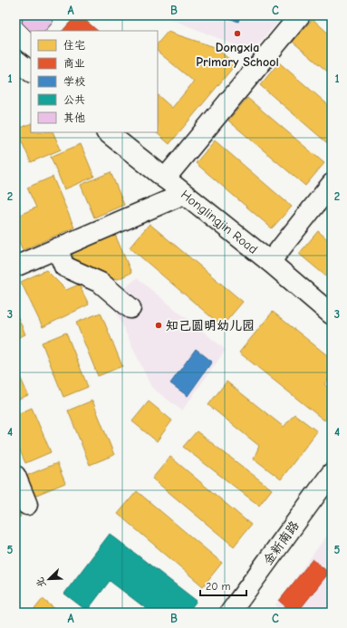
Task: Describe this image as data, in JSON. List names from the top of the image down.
{
  "streets": {
    "street": ["Honglingjin Road", "金新南路"]
  },
  "places": ["Dongxia Primary School", "知己圆明幼儿园"],
  "legend": [
    "住宅",
    "商业",
    "学校",
    "公共",
    "其他"
  ],
  "scale_bar": "20 m",
  "north": "bottom left",
  "grid": {
    "columns": ["A", "B", "C"],
    "rows": [
      "1",
      "2",
      "3",
      "4",
      "5"
    ]
  }
}
